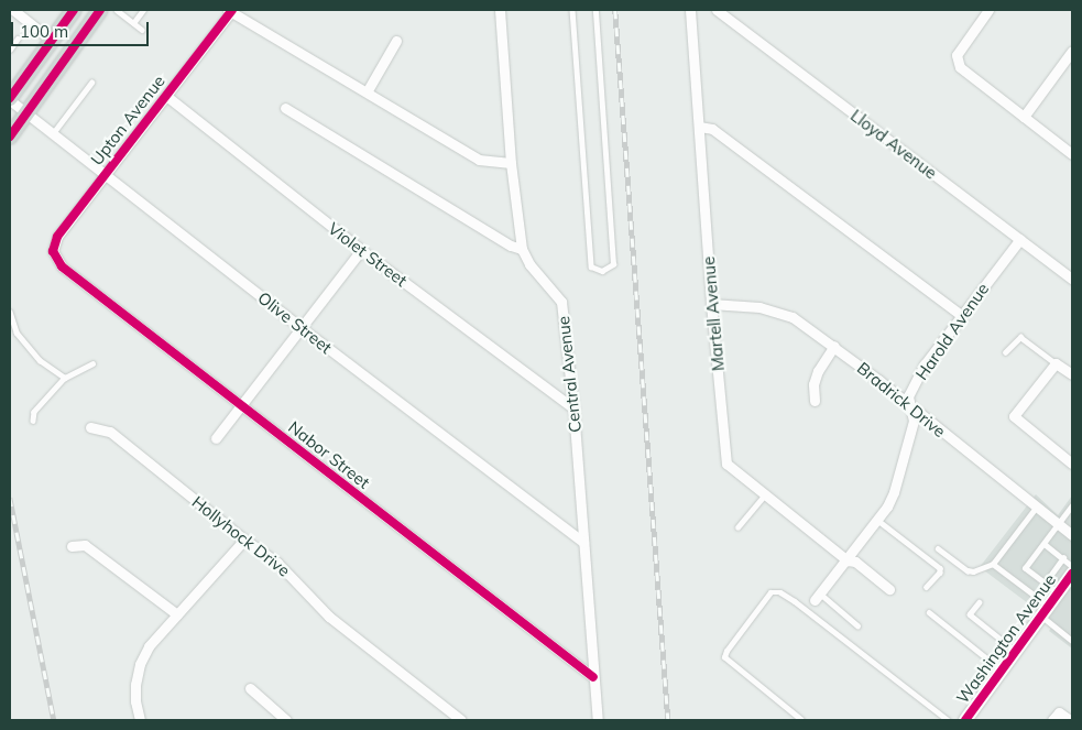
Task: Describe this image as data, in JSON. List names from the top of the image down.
{
  "streets": {
    "main road": ["Washington Avenue"],
    "street": [
      "Upton Avenue",
      "Lloyd Avenue",
      "Violet Street",
      "Martell Avenue",
      "Olive Street",
      "Harold Avenue",
      "Central Avenue",
      "Bradrick Drive",
      "Nabor Street",
      "Hollyhock Drive"
    ]
  },
  "crossings": [
    ["Upton Avenue", "Violet Street"],
    ["Upton Avenue", "Olive Street"],
    ["Upton Avenue", "Nabor Street"],
    ["Lloyd Avenue", "Harold Avenue"],
    ["Violet Street", "Central Avenue"],
    ["Martell Avenue", "Harold Avenue"],
    ["Martell Avenue", "Bradrick Drive"],
    ["Olive Street", "Central Avenue"],
    ["Harold Avenue", "Bradrick Drive"],
    ["Central Avenue", "Nabor Street"]
  ],
  "scale_bar": "100 m"
}
